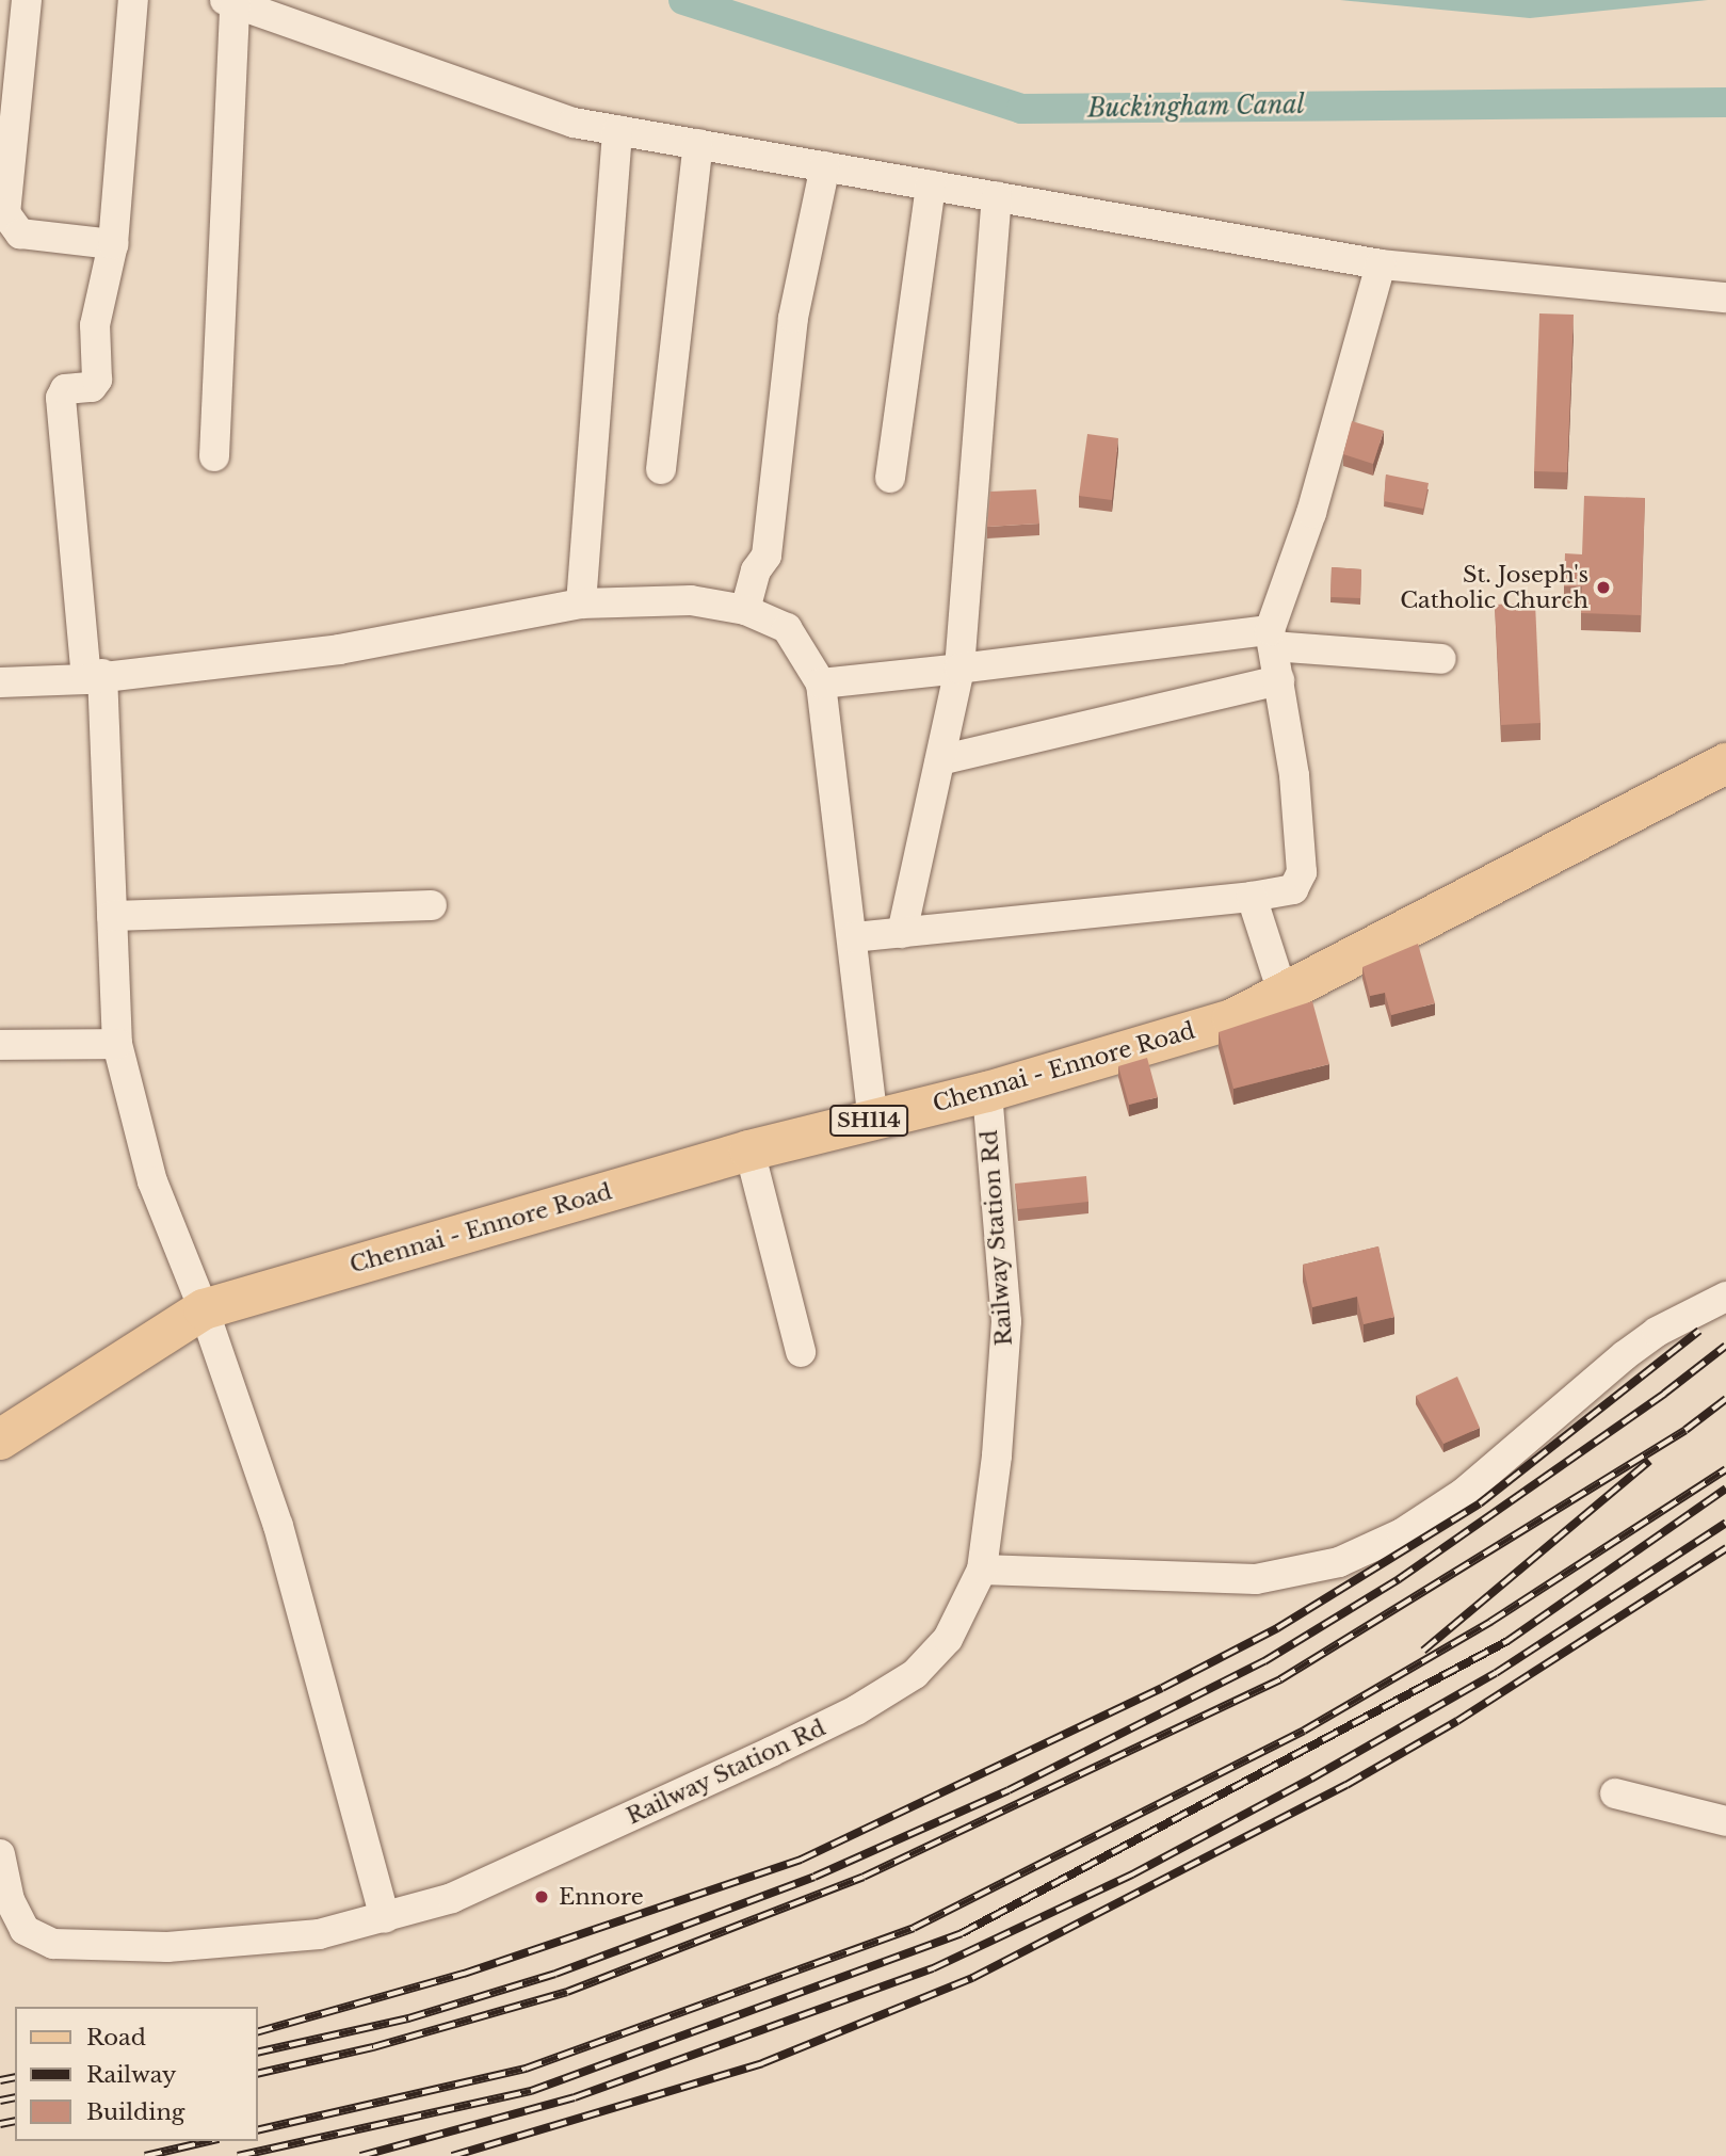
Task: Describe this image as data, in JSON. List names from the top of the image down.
{
  "streets": {
    "main road": ["Chennai - Ennore Road", "SH114"],
    "street": ["Railway Station Rd"]
  },
  "crossings": [
    ["Chennai - Ennore Road", "Railway Station Rd"]
  ],
  "water": ["Buckingham Canal"],
  "places": ["St. Joseph's Catholic Church", "Ennore"],
  "legend": ["Road", "Railway", "Building"]
}
